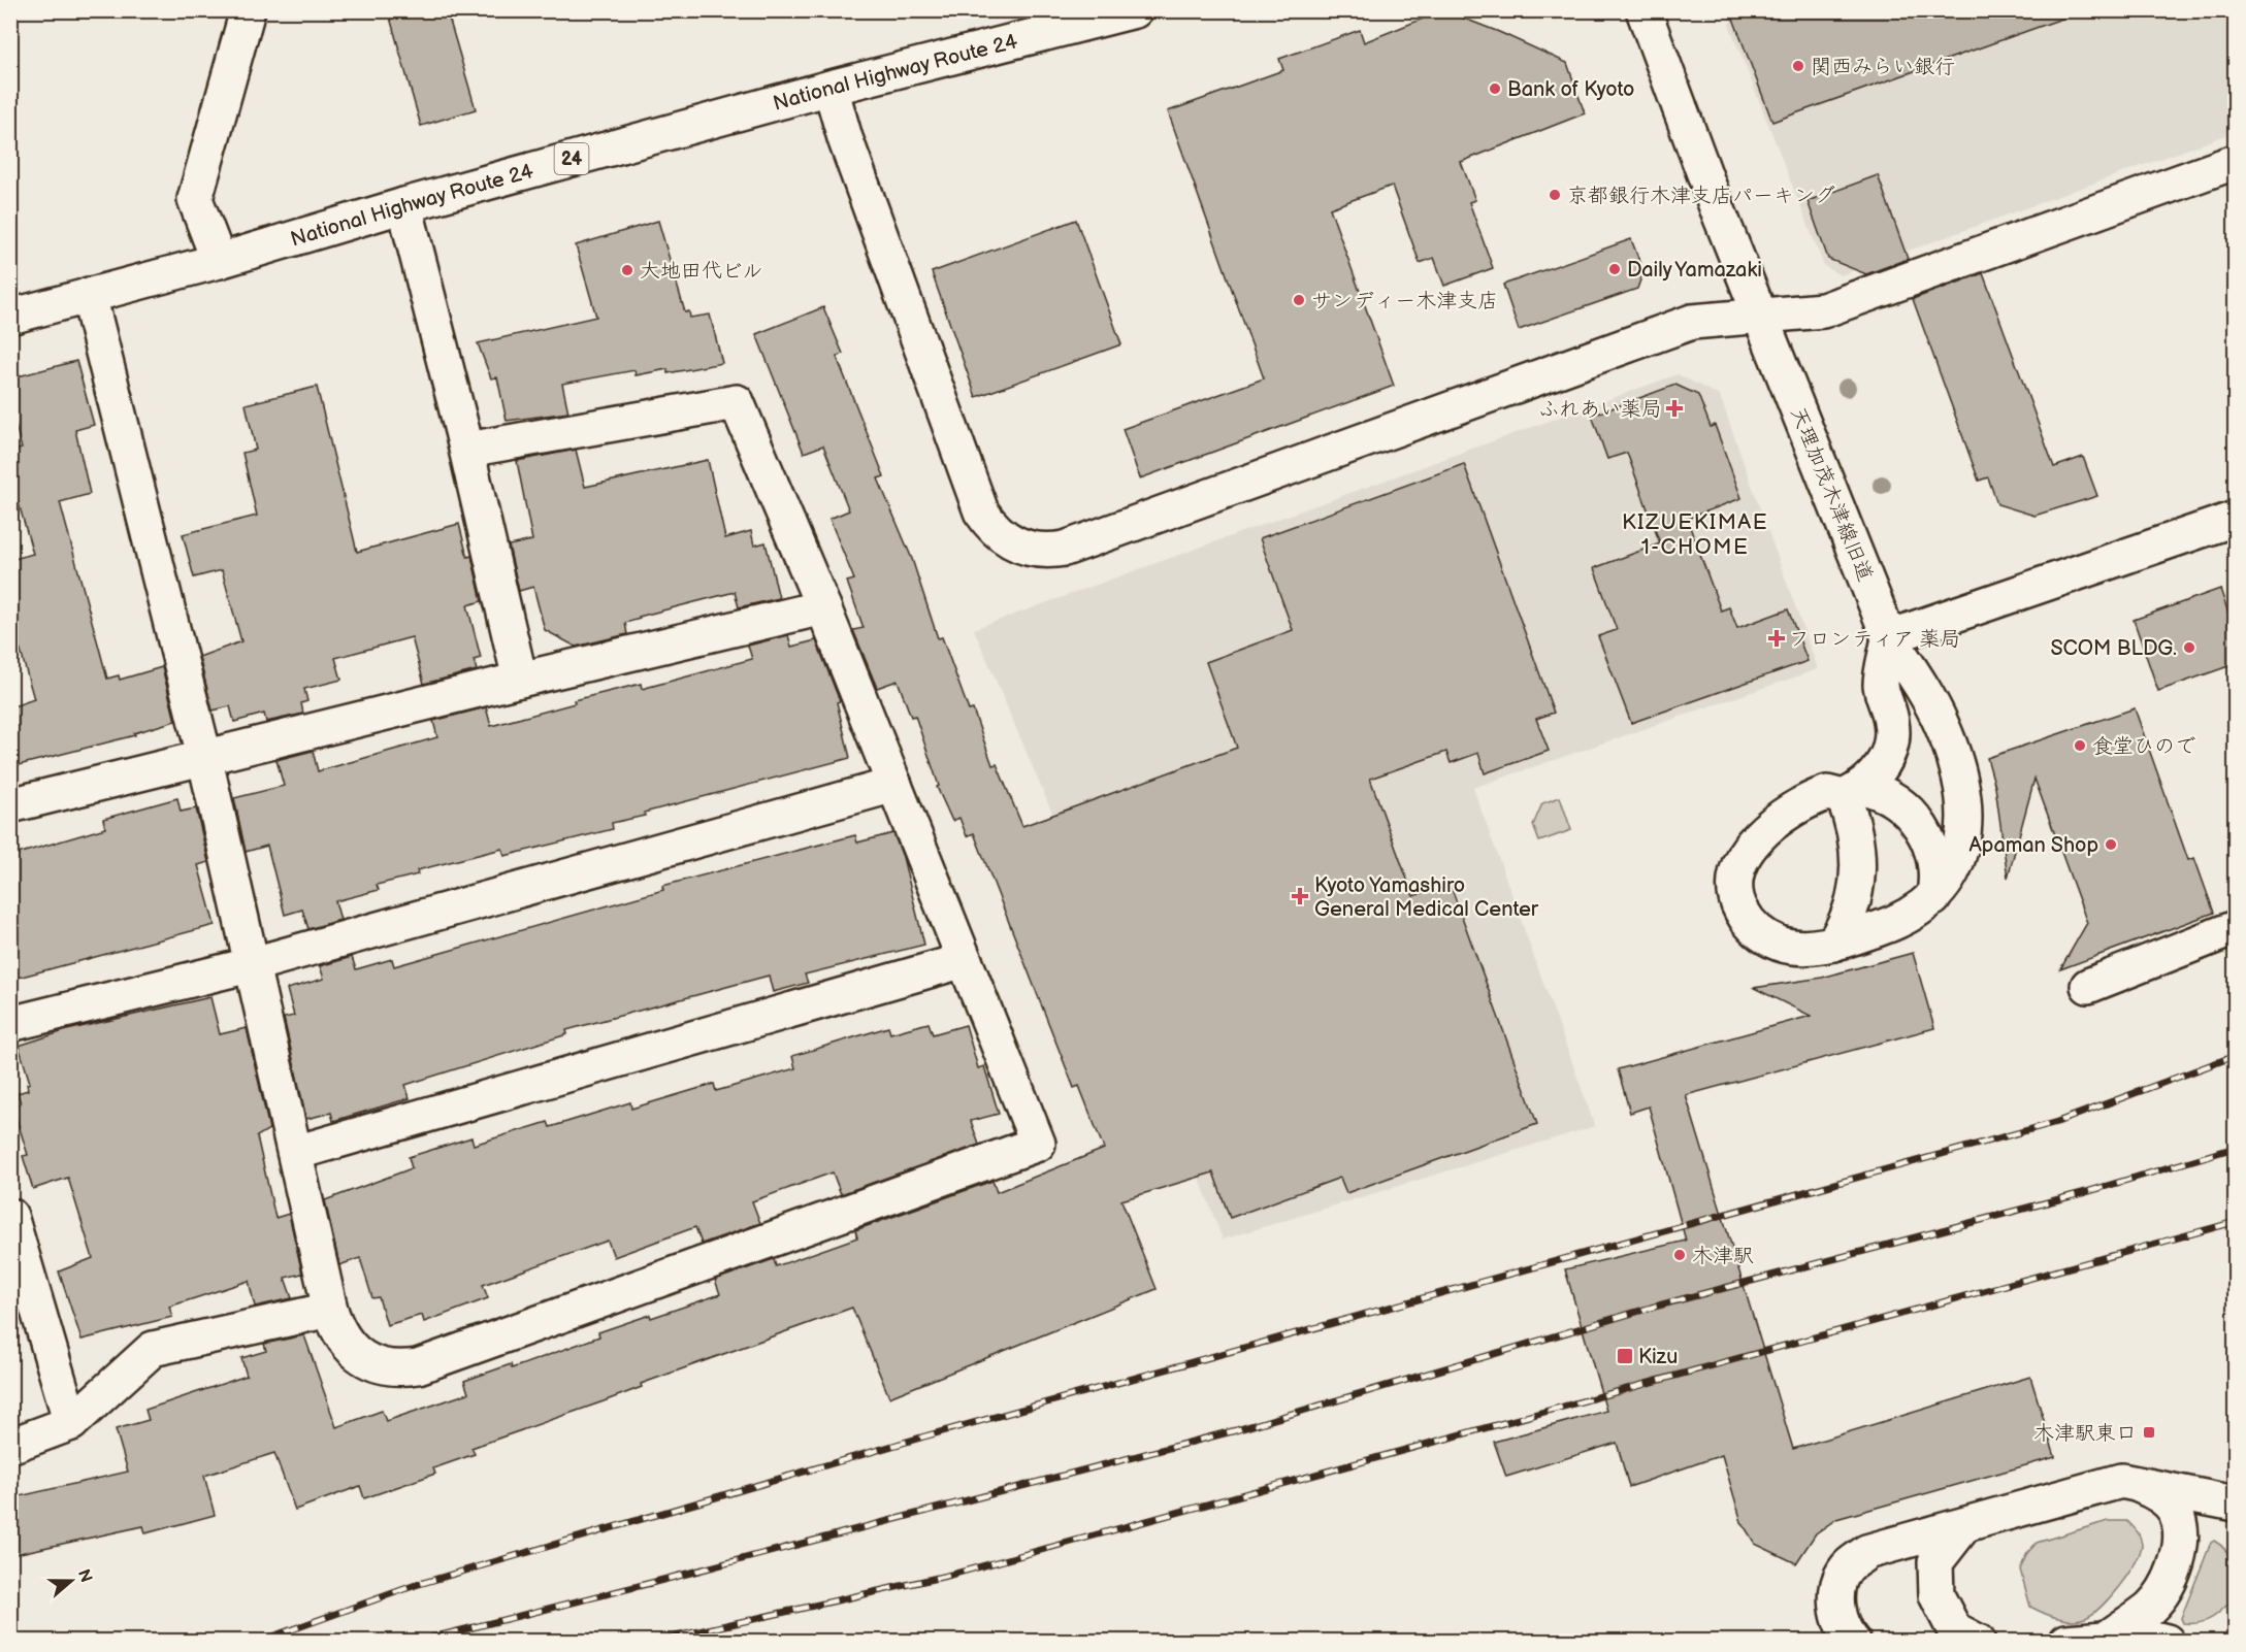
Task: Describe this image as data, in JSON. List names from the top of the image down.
{
  "streets": {
    "main road": ["National Highway Route 24", "24", "天理加茂木津線旧道"]
  },
  "districts": ["KIZUEKIMAE 1-CHOME"],
  "places": {
    "other": [
      "関西みらい銀行",
      "Bank of Kyoto",
      "京都銀行木津支店パーキング",
      "Daily Yamazaki",
      "大地田代ビル",
      "サンディー木津支店",
      "SCOM BLDG.",
      "食堂ひので",
      "Apaman Shop",
      "木津駅"
    ],
    "health": ["ふれあい薬局", "フロンティア 薬局", "Kyoto Yamashiro General Medical Center"],
    "transit": ["Kizu", "木津駅東口"]
  },
  "north": "right"
}
